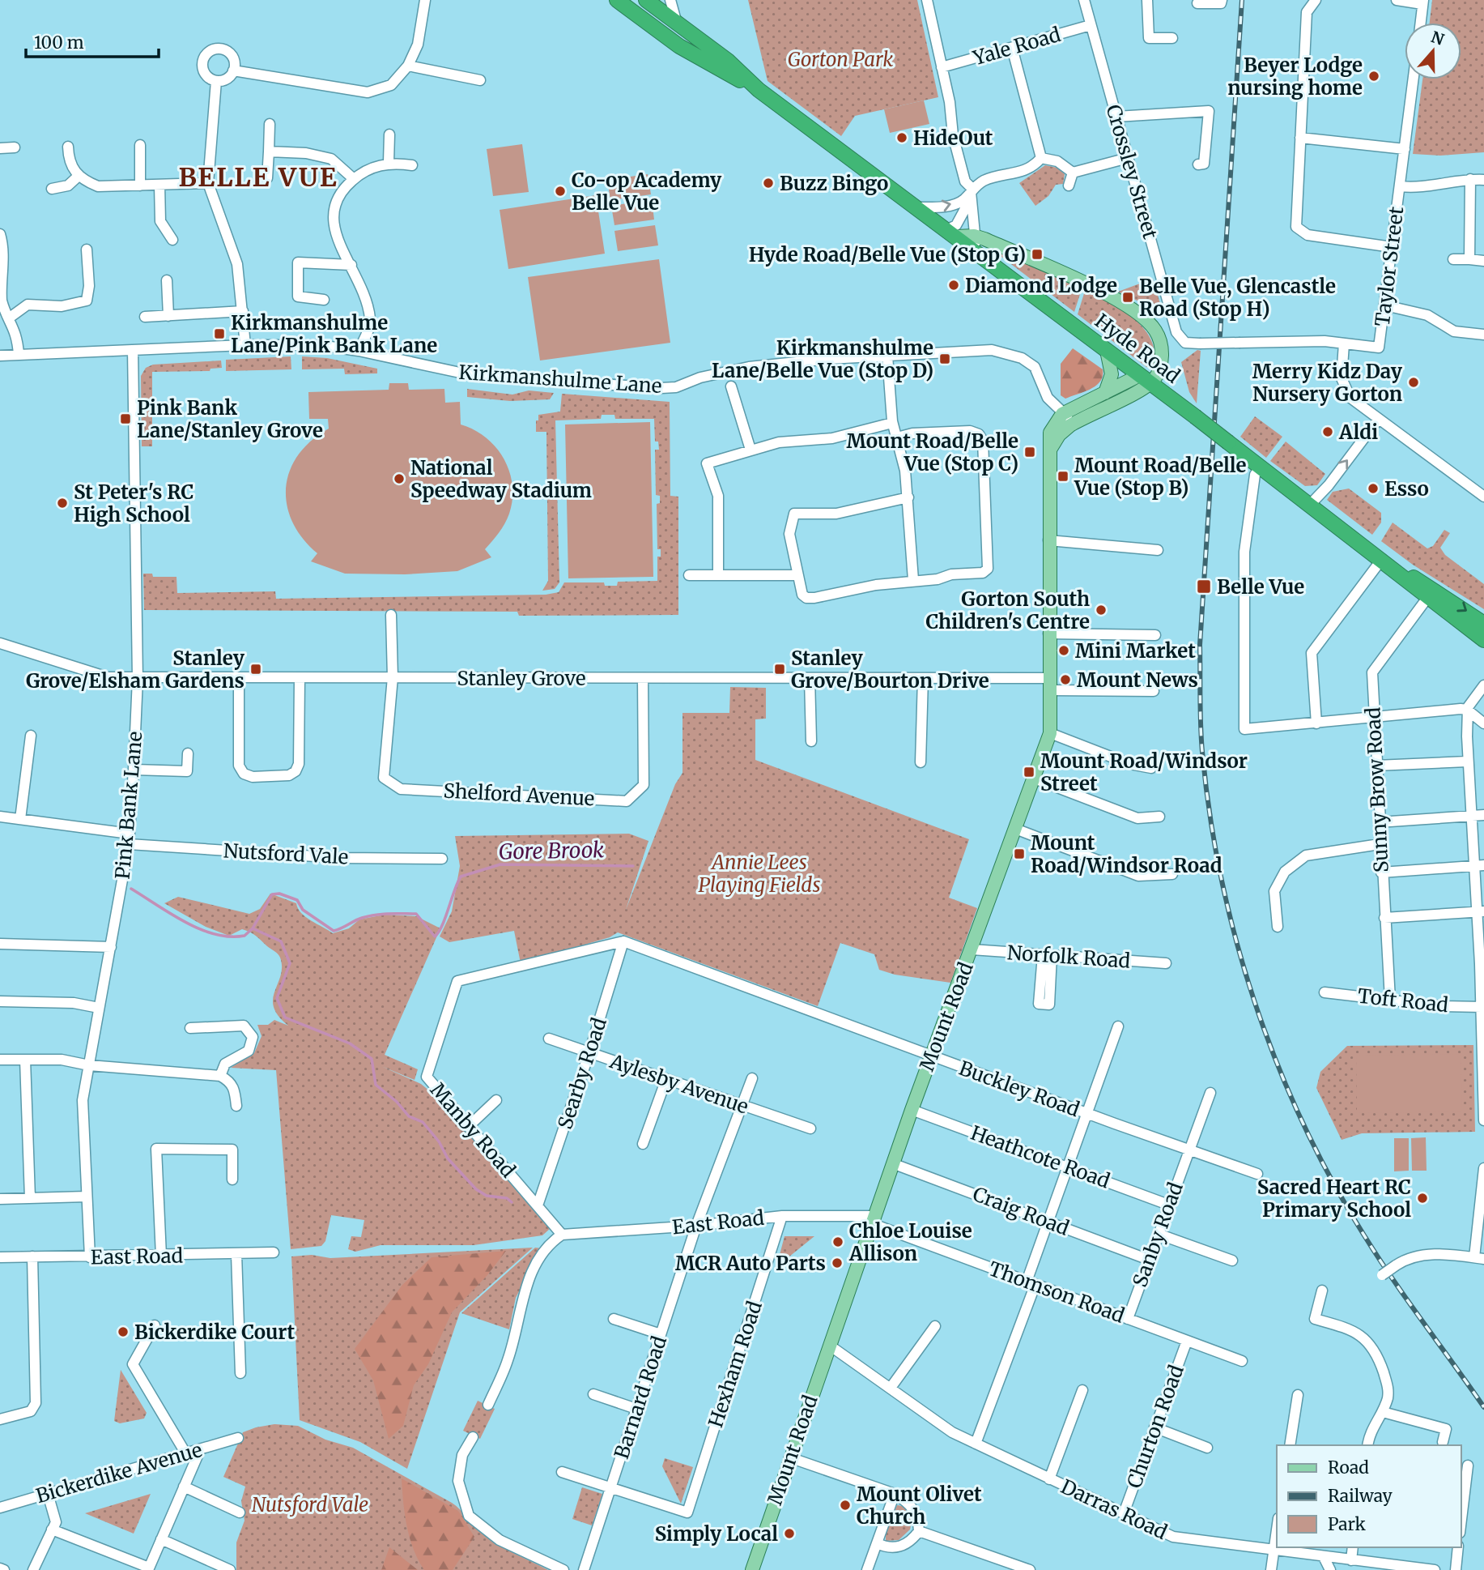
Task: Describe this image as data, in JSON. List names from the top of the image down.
{
  "streets": {
    "highway": ["Hyde Road"],
    "main road": ["Mount Road"],
    "street": [
      "Yale Road",
      "Crossley Street",
      "Taylor Street",
      "Kirkmanshulme Lane",
      "Stanley Grove",
      "Sunny Brow Road",
      "Shelford Avenue",
      "Pink Bank Lane",
      "Nutsford Vale",
      "Norfolk Road",
      "Toft Road",
      "Searby Road",
      "Aylesby Avenue",
      "Buckley Road",
      "Manby Road",
      "Heathcote Road",
      "Craig Road",
      "East Road",
      "Sanby Road",
      "Thomson Road",
      "Hexham Road",
      "Barnard Road",
      "Churton Road",
      "Bickerdike Avenue",
      "Darras Road"
    ]
  },
  "crossings": [
    ["Yale Road", "Crossley Street"],
    ["Crossley Street", "Taylor Street"],
    ["Hyde Road", "Sunny Brow Road"],
    ["Kirkmanshulme Lane", "Pink Bank Lane"],
    ["Kirkmanshulme Lane", "Mount Road"],
    ["Stanley Grove", "Shelford Avenue"],
    ["Stanley Grove", "Pink Bank Lane"],
    ["Stanley Grove", "Mount Road"],
    ["Sunny Brow Road", "Toft Road"],
    ["Pink Bank Lane", "Nutsford Vale"],
    ["Pink Bank Lane", "East Road"],
    ["Norfolk Road", "Mount Road"],
    ["Mount Road", "Buckley Road"],
    ["Mount Road", "Heathcote Road"],
    ["Mount Road", "Craig Road"],
    ["Mount Road", "East Road"],
    ["Mount Road", "Thomson Road"],
    ["Mount Road", "Darras Road"],
    ["Searby Road", "Aylesby Avenue"],
    ["Searby Road", "Buckley Road"],
    ["Searby Road", "Manby Road"],
    ["Aylesby Avenue", "Barnard Road"],
    ["Buckley Road", "Manby Road"],
    ["Buckley Road", "Sanby Road"],
    ["Manby Road", "East Road"],
    ["Heathcote Road", "Sanby Road"],
    ["Craig Road", "Sanby Road"],
    ["East Road", "Thomson Road"],
    ["East Road", "Hexham Road"],
    ["East Road", "Barnard Road"],
    ["Sanby Road", "Thomson Road"],
    ["Thomson Road", "Churton Road"],
    ["Hexham Road", "Barnard Road"],
    ["Churton Road", "Darras Road"]
  ],
  "districts": ["BELLE VUE"],
  "water": ["Gore Brook"],
  "parks": ["Gorton Park", "Annie Lees Playing Fields", "Nutsford Vale"],
  "places": {
    "other": [
      "Beyer Lodge nursing home",
      "HideOut",
      "Buzz Bingo",
      "Co-op Academy Belle Vue",
      "Diamond Lodge",
      "Merry Kidz Day Nursery Gorton",
      "Aldi",
      "National Speedway Stadium",
      "Esso",
      "St Peter's RC High School",
      "Gorton South Children's Centre",
      "Mini Market",
      "Mount News",
      "Sacred Heart RC Primary School",
      "Chloe Louise Allison",
      "MCR Auto Parts",
      "Bickerdike Court",
      "Mount Olivet Church",
      "Simply Local"
    ],
    "transit": [
      "Hyde Road/Belle Vue (Stop G)",
      "Belle Vue, Glencastle Road (Stop H)",
      "Kirkmanshulme Lane/Pink Bank Lane",
      "Kirkmanshulme Lane/Belle Vue (Stop D)",
      "Pink Bank Lane/Stanley Grove",
      "Mount Road/Belle Vue (Stop C)",
      "Mount Road/Belle Vue (Stop B)",
      "Belle Vue",
      "Stanley Grove/Elsham Gardens",
      "Stanley Grove/Bourton Drive",
      "Mount Road/Windsor Street",
      "Mount Road/Windsor Road"
    ]
  },
  "legend": ["Road", "Railway", "Park"],
  "scale_bar": "100 m",
  "north": "top"
}
